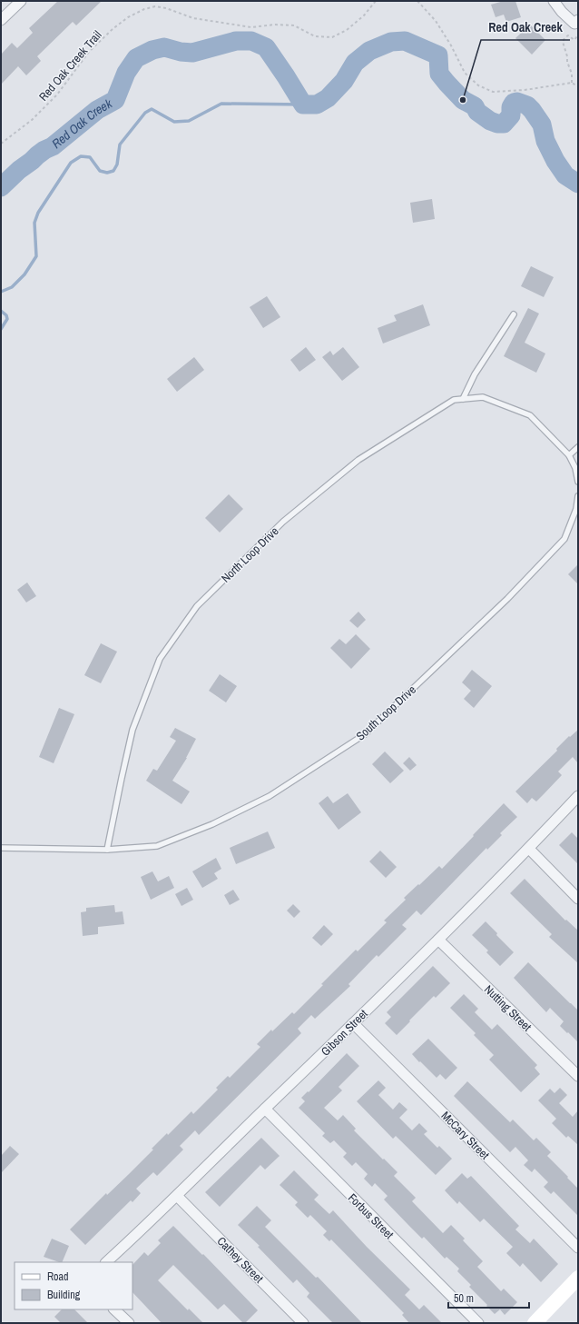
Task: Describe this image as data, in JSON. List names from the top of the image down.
{
  "streets": {
    "street": [
      "Nutting Street",
      "Gibson Street",
      "McCary Street",
      "Forbus Street",
      "Cathey Street"
    ],
    "lane": ["North Loop Drive", "South Loop Drive"],
    "path": ["Red Oak Creek Trail"]
  },
  "crossings": [
    ["North Loop Drive", "South Loop Drive"],
    ["Nutting Street", "Gibson Street"],
    ["Gibson Street", "McCary Street"],
    ["Gibson Street", "Forbus Street"],
    ["Gibson Street", "Cathey Street"]
  ],
  "water": ["Red Oak Creek"],
  "places": ["Red Oak Creek"],
  "legend": ["Road", "Building"],
  "scale_bar": "50 m"
}
